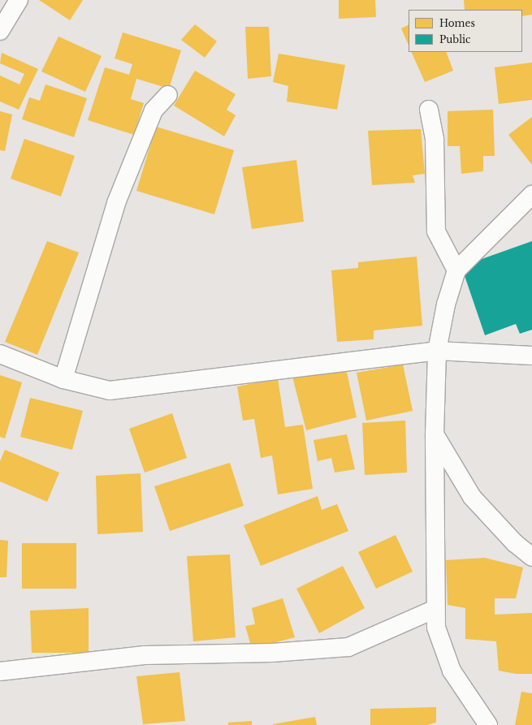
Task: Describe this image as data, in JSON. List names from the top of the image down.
{
  "legend": ["Homes", "Public"]
}
